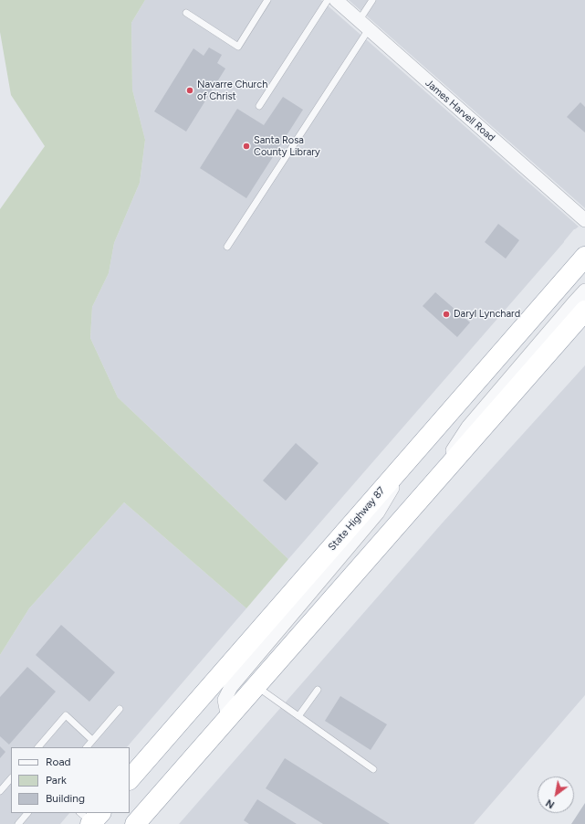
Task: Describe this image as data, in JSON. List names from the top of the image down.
{
  "streets": {
    "highway": ["State Highway 87"],
    "street": ["James Harvell Road"]
  },
  "places": ["Navarre Church of Christ", "Santa Rosa County Library", "Daryl Lynchard"],
  "legend": ["Road", "Park", "Building"],
  "north": "bottom left"
}
